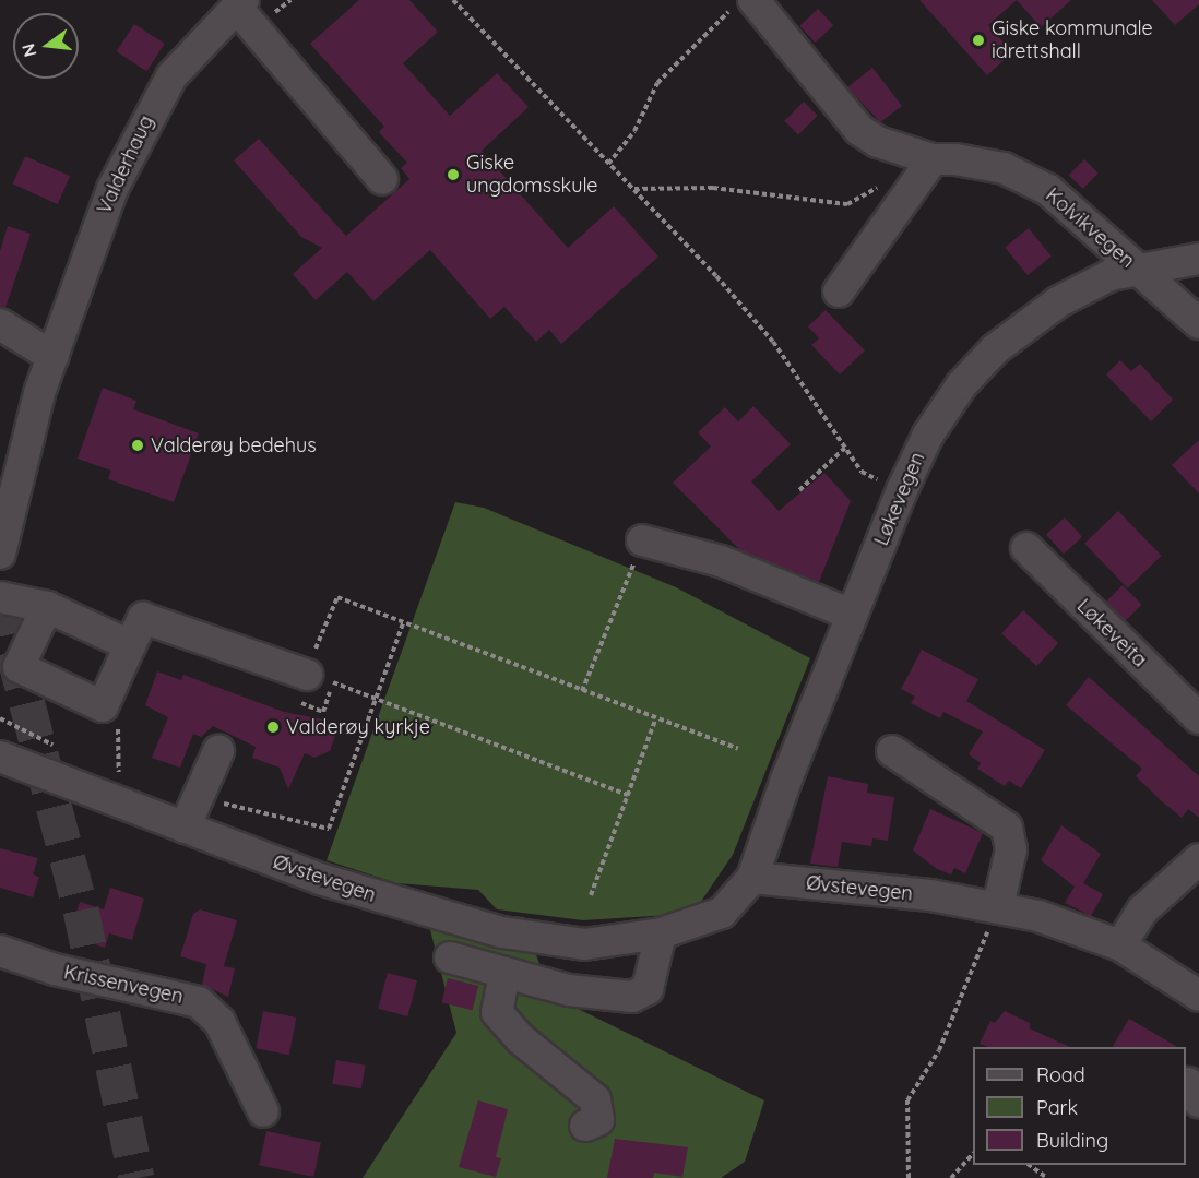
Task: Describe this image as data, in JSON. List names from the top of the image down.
{
  "streets": {
    "street": [
      "Valderhaug",
      "Kolvikvegen",
      "Løkevegen",
      "Løkeveita",
      "Øvstevegen",
      "Krissenvegen"
    ]
  },
  "crossings": [
    ["Kolvikvegen", "Løkevegen"],
    ["Løkevegen", "Øvstevegen"]
  ],
  "places": [
    "Giske kommunale idrettshall",
    "Giske ungdomsskule",
    "Valderøy bedehus",
    "Valderøy kyrkje"
  ],
  "legend": ["Road", "Park", "Building"],
  "north": "left"
}
